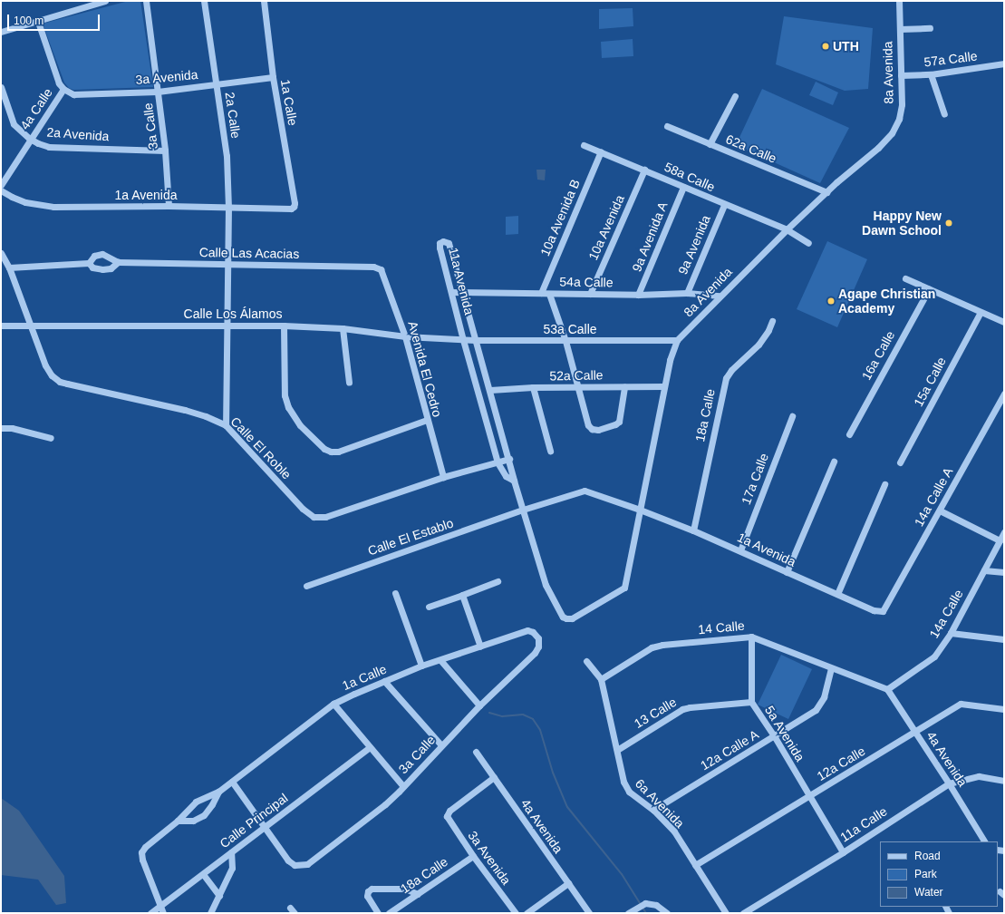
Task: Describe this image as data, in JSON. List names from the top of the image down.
{
  "streets": {
    "street": [
      "57a Calle",
      "8a Avenida",
      "3a Avenida",
      "1a Calle",
      "4a Calle",
      "2a Calle",
      "3a Calle",
      "2a Avenida",
      "62a Calle",
      "58a Calle",
      "1a Avenida",
      "10a Avenida B",
      "10a Avenida",
      "9a Avenida A",
      "9a Avenida",
      "Calle Las Acacias",
      "11a Avenida",
      "54a Calle",
      "Calle Los Álamos",
      "53a Calle",
      "16a Calle",
      "Avenida El Cedro",
      "52a Calle",
      "15a Calle",
      "18a Calle",
      "Calle El Roble",
      "17a Calle",
      "14a Calle A",
      "Calle El Establo",
      "14a Calle",
      "14 Calle",
      "13 Calle",
      "5a Avenida",
      "12a Calle A",
      "4a Avenida",
      "12a Calle",
      "6a Avenida",
      "Calle Principal",
      "11a Calle"
    ]
  },
  "crossings": [
    ["57a Calle", "8a Avenida"],
    ["8a Avenida", "62a Calle"],
    ["8a Avenida", "58a Calle"],
    ["8a Avenida", "1a Avenida"],
    ["8a Avenida", "11a Avenida"],
    ["8a Avenida", "54a Calle"],
    ["8a Avenida", "53a Calle"],
    ["8a Avenida", "52a Calle"],
    ["8a Avenida", "Calle El Establo"],
    ["3a Avenida", "1a Calle"],
    ["3a Avenida", "4a Calle"],
    ["3a Avenida", "2a Calle"],
    ["3a Avenida", "3a Calle"],
    ["3a Avenida", "18a Calle"],
    ["3a Avenida", "4a Avenida"],
    ["1a Calle", "3a Calle"],
    ["1a Calle", "1a Avenida"],
    ["1a Calle", "Calle Principal"],
    ["4a Calle", "2a Avenida"],
    ["2a Calle", "1a Avenida"],
    ["2a Calle", "Calle Las Acacias"],
    ["2a Calle", "Calle Los Álamos"],
    ["2a Calle", "Calle El Roble"],
    ["3a Calle", "2a Avenida"],
    ["3a Calle", "1a Avenida"],
    ["3a Calle", "Calle Principal"],
    ["58a Calle", "10a Avenida B"],
    ["58a Calle", "10a Avenida"],
    ["58a Calle", "9a Avenida A"],
    ["58a Calle", "9a Avenida"],
    ["1a Avenida", "18a Calle"],
    ["1a Avenida", "17a Calle"],
    ["1a Avenida", "14a Calle A"],
    ["1a Avenida", "Calle El Establo"],
    ["10a Avenida B", "54a Calle"],
    ["10a Avenida", "54a Calle"],
    ["9a Avenida A", "54a Calle"],
    ["9a Avenida", "54a Calle"],
    ["Calle Las Acacias", "Avenida El Cedro"],
    ["Calle Las Acacias", "Calle El Roble"],
    ["11a Avenida", "54a Calle"],
    ["11a Avenida", "Calle Los Álamos"],
    ["11a Avenida", "53a Calle"],
    ["11a Avenida", "52a Calle"],
    ["11a Avenida", "Calle El Roble"],
    ["11a Avenida", "Calle El Establo"],
    ["Calle Los Álamos", "53a Calle"],
    ["Calle Los Álamos", "Avenida El Cedro"],
    ["Calle Los Álamos", "Calle El Roble"],
    ["Avenida El Cedro", "Calle El Roble"],
    ["14a Calle", "14 Calle"],
    ["14a Calle", "4a Avenida"],
    ["14 Calle", "5a Avenida"],
    ["14 Calle", "12a Calle A"],
    ["14 Calle", "4a Avenida"],
    ["14 Calle", "6a Avenida"],
    ["13 Calle", "5a Avenida"],
    ["13 Calle", "6a Avenida"],
    ["5a Avenida", "12a Calle A"],
    ["5a Avenida", "12a Calle"],
    ["5a Avenida", "11a Calle"],
    ["12a Calle A", "6a Avenida"],
    ["4a Avenida", "12a Calle"],
    ["4a Avenida", "11a Calle"],
    ["12a Calle", "6a Avenida"]
  ],
  "places": ["UTH", "Happy New Dawn School", "Agape Christian Academy"],
  "legend": ["Road", "Park", "Water"],
  "scale_bar": "100 m"
}
